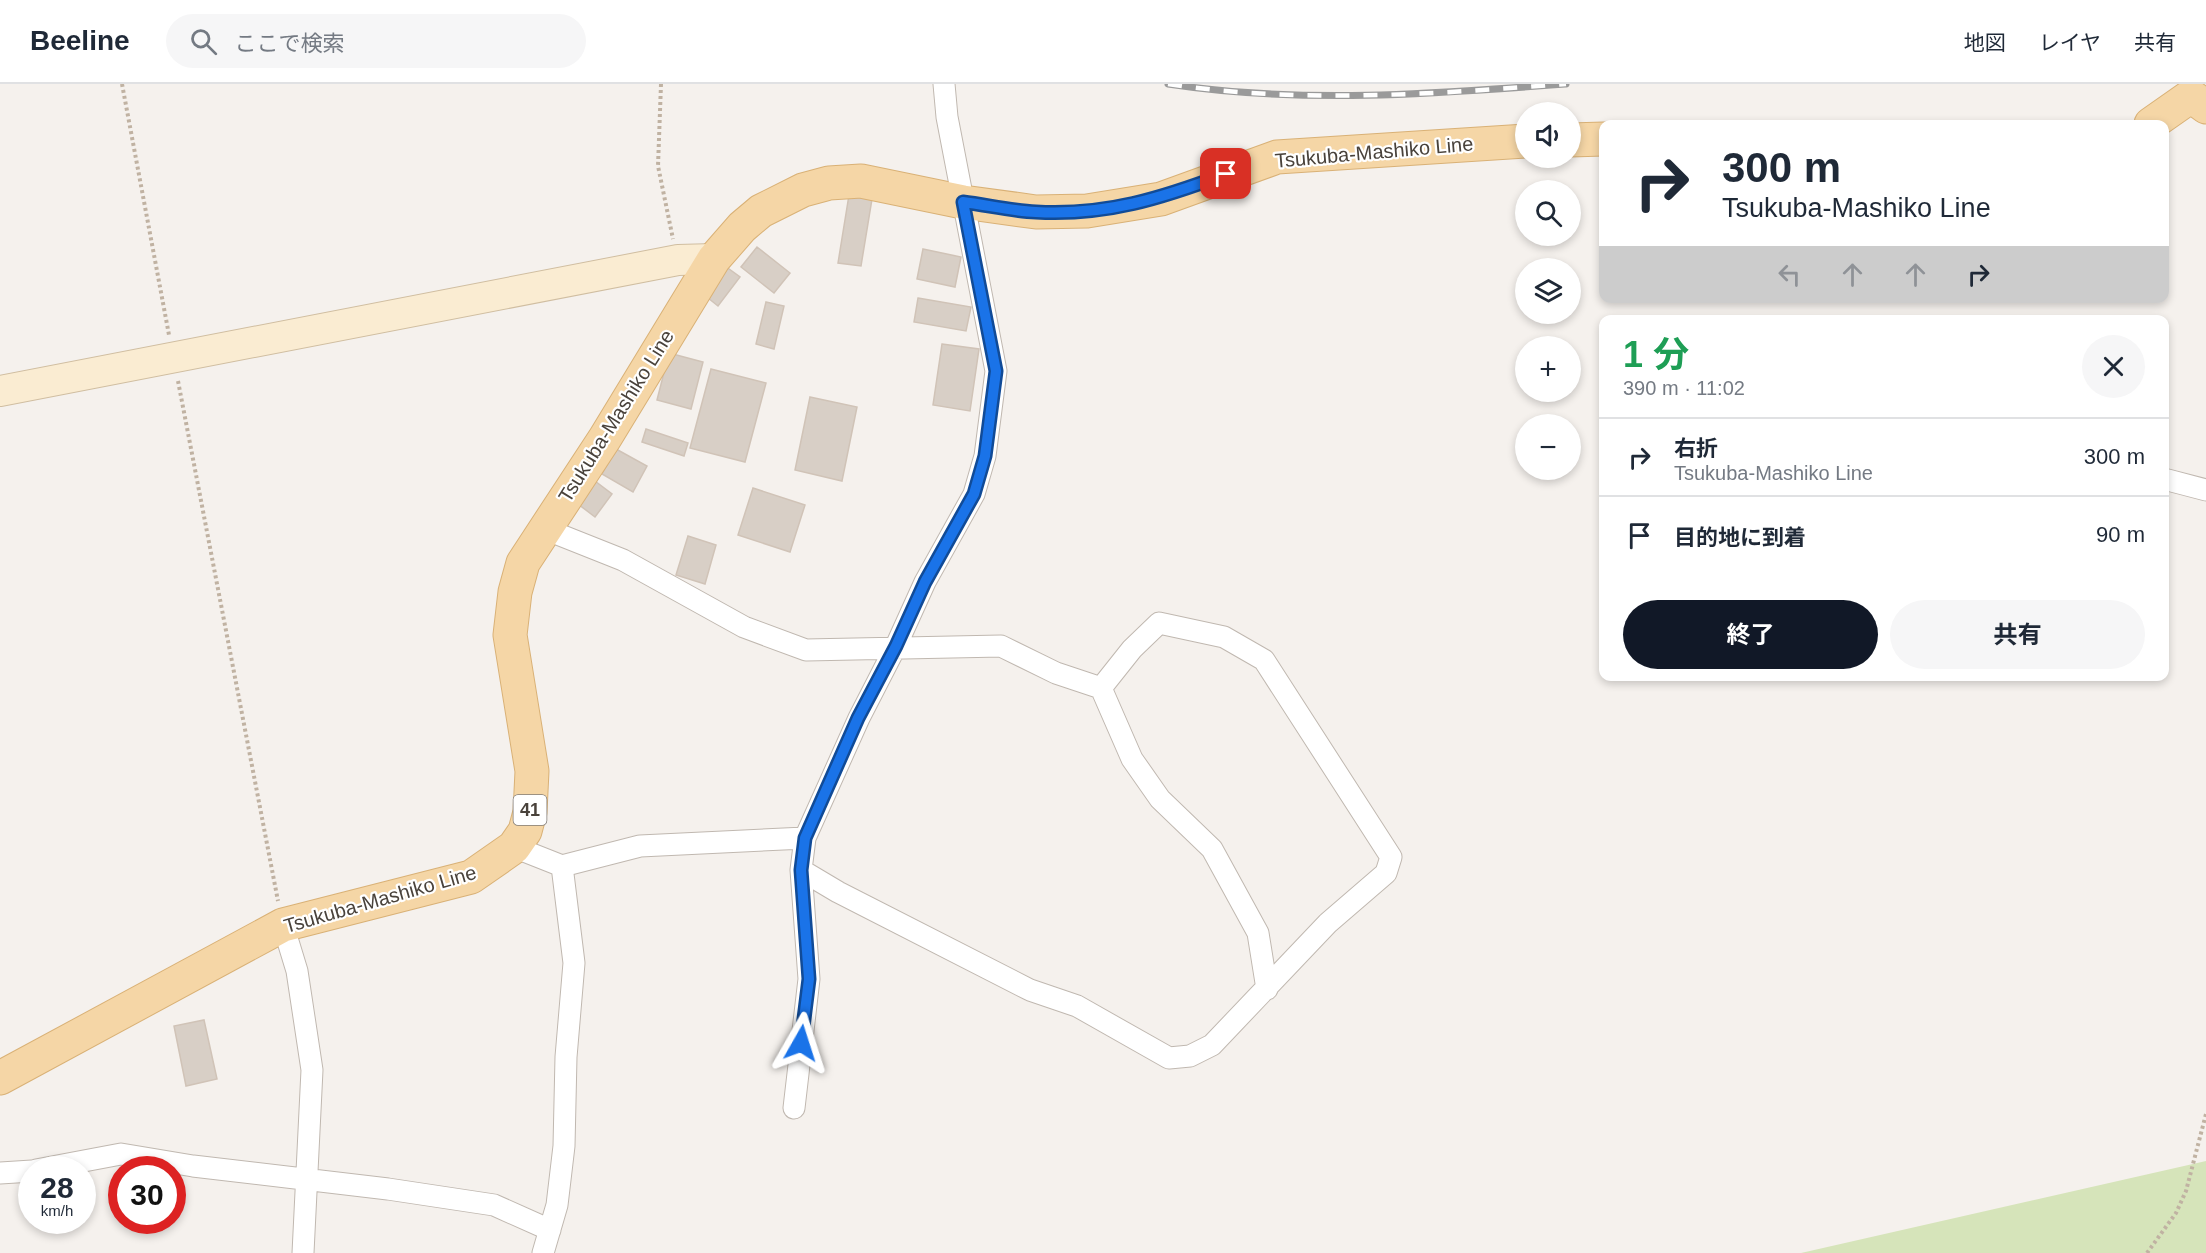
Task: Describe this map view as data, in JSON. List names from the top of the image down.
{
  "streets": {
    "main road": ["Tsukuba-Mashiko Line", "41"]
  },
  "page": {
    "header": "Beeline",
    "search": "ここで検索",
    "nav": ["地図", "レイヤ", "共有"],
    "map_buttons": ["+", "−"],
    "turn": ["300 m", "Tsukuba-Mashiko Line"],
    "heading": ["1 分", "390 m · 11:02"],
    "list": [
      {
        "name": "右折",
        "note": "Tsukuba-Mashiko Line",
        "value": "300 m"
      },
      {
        "name": "目的地に到着",
        "value": "90 m"
      }
    ],
    "buttons": ["終了", "共有"],
    "speed": "28 km/h",
    "limit": "30"
  }
}
